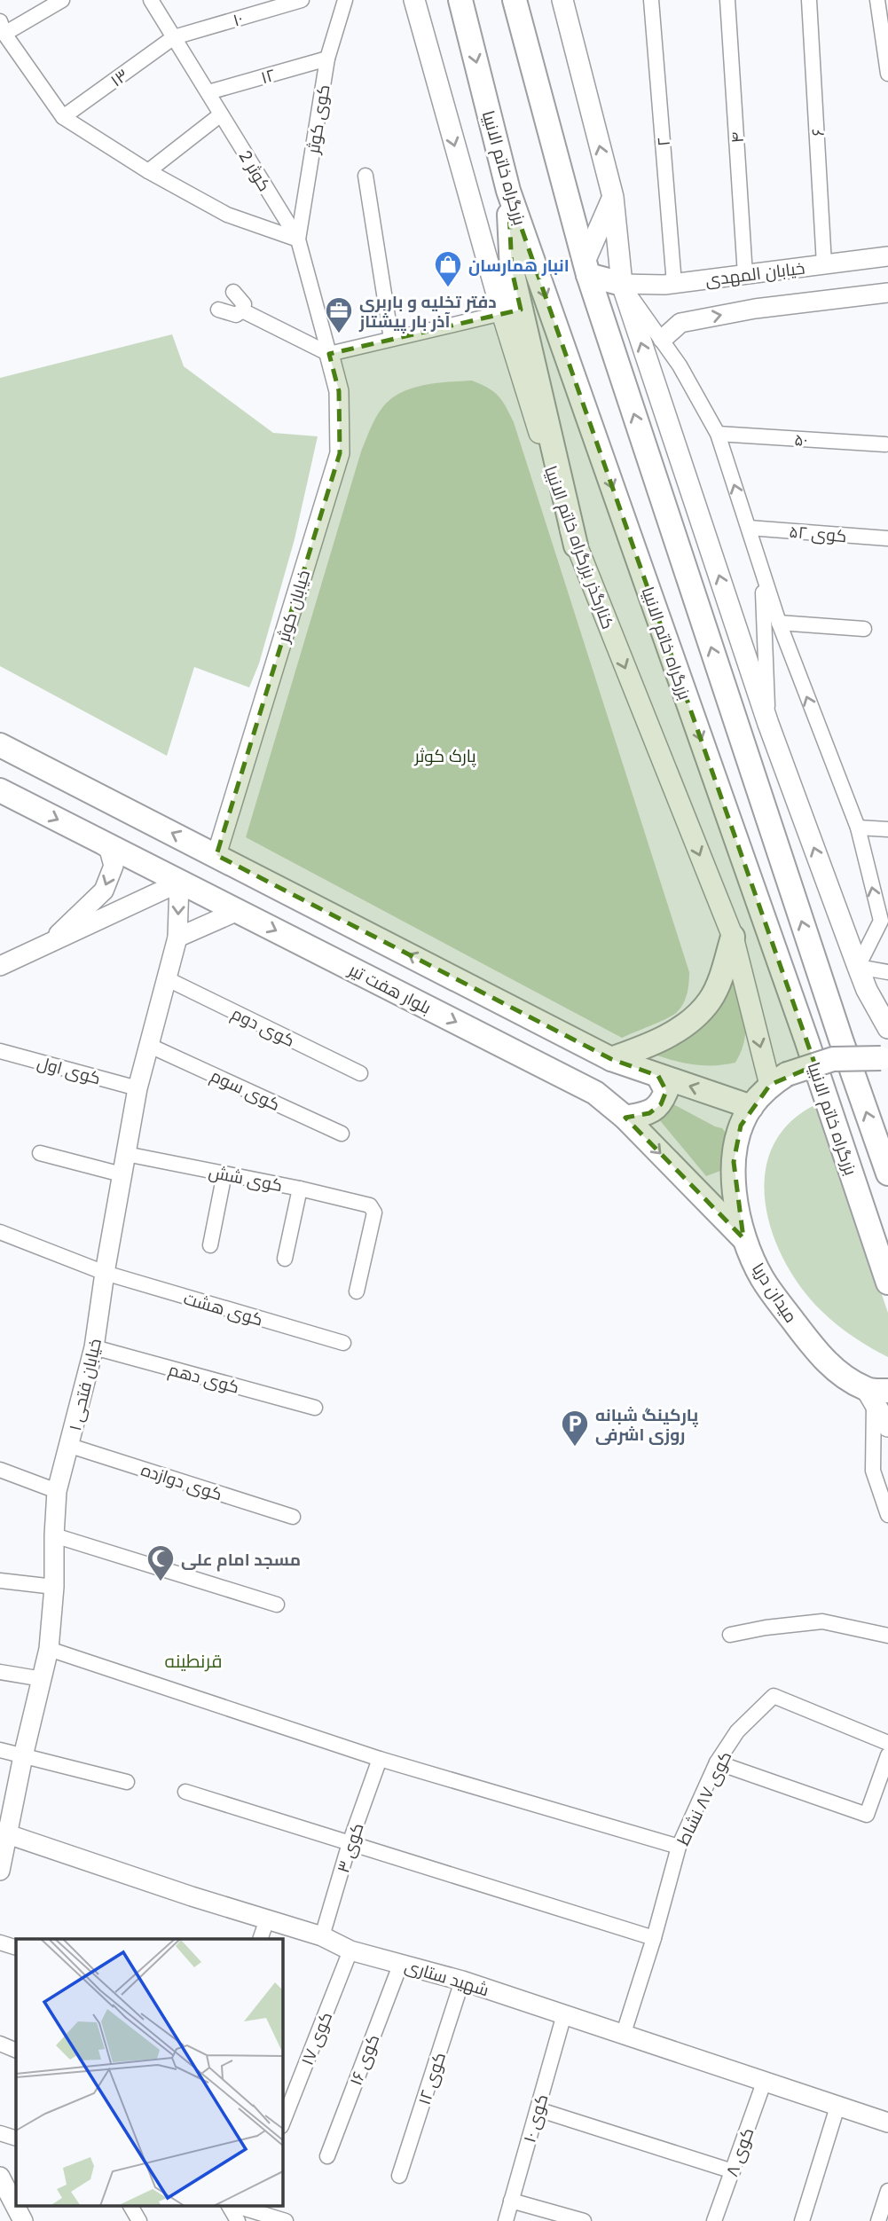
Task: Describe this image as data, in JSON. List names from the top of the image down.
{
  "streets": {
    "main road": [
      "بزرگراه خاتم الانبیا",
      "کنارگذر بزرگراه خاتم الانبیا",
      "بلوار هفت تیر",
      "میدان دریا"
    ],
    "street": [
      "۱۰",
      "۱۲",
      "۱۳",
      "کوی کوثر",
      "۶",
      "۴",
      "۲",
      "کوثر 2",
      "خیابان المهدی",
      "۵۰",
      "کوی ۵۲",
      "خیابان کوثر",
      "کوی دوم",
      "کوی اول",
      "کوی سوم",
      "کوی شش",
      "کوی هشت",
      "کوی دهم",
      "خیابان فتحی ۱",
      "کوی دوازده",
      "کوی ۸۷ نشاط",
      "کوی ۳",
      "شهید ستاری",
      "کوی ۱۷",
      "کوی ۱۶",
      "کوی ۱۲",
      "کوی ۱۰",
      "کوی ۸"
    ]
  },
  "crossings": [
    ["۱۰", "۱۳"],
    ["۱۰", "کوثر 2"],
    ["۱۲", "کوی کوثر"],
    ["۱۲", "کوثر 2"],
    ["۱۳", "کوثر 2"],
    ["کوی کوثر", "کوثر 2"],
    ["۶", "خیابان المهدی"],
    ["۴", "خیابان المهدی"],
    ["۲", "خیابان المهدی"],
    ["کوثر 2", "خیابان کوثر"],
    ["کنارگذر بزرگراه خاتم الانبیا", "میدان دریا"],
    ["بلوار هفت تیر", "میدان دریا"],
    ["بلوار هفت تیر", "خیابان فتحی ۱"],
    ["کوی دوم", "خیابان فتحی ۱"],
    ["کوی اول", "خیابان فتحی ۱"],
    ["کوی سوم", "خیابان فتحی ۱"],
    ["کوی شش", "خیابان فتحی ۱"],
    ["کوی هشت", "خیابان فتحی ۱"],
    ["کوی دهم", "خیابان فتحی ۱"],
    ["خیابان فتحی ۱", "کوی دوازده"],
    ["خیابان فتحی ۱", "شهید ستاری"],
    ["کوی ۸۷ نشاط", "شهید ستاری"],
    ["کوی ۳", "شهید ستاری"],
    ["شهید ستاری", "کوی ۱۷"],
    ["شهید ستاری", "کوی ۱۶"],
    ["شهید ستاری", "کوی ۱۲"],
    ["شهید ستاری", "کوی ۱۰"],
    ["شهید ستاری", "کوی ۸"]
  ],
  "districts": ["قرنطینه"],
  "parks": ["پارک کوثر"],
  "places": {
    "shop": ["انبار همارسان"],
    "office": ["دفتر تخلیه و باربری آذر بار پیشتاز"],
    "parking": ["پارکینگ شبانه روزی اشرفی"],
    "mosque": ["مسجد امام علی"]
  }
}
